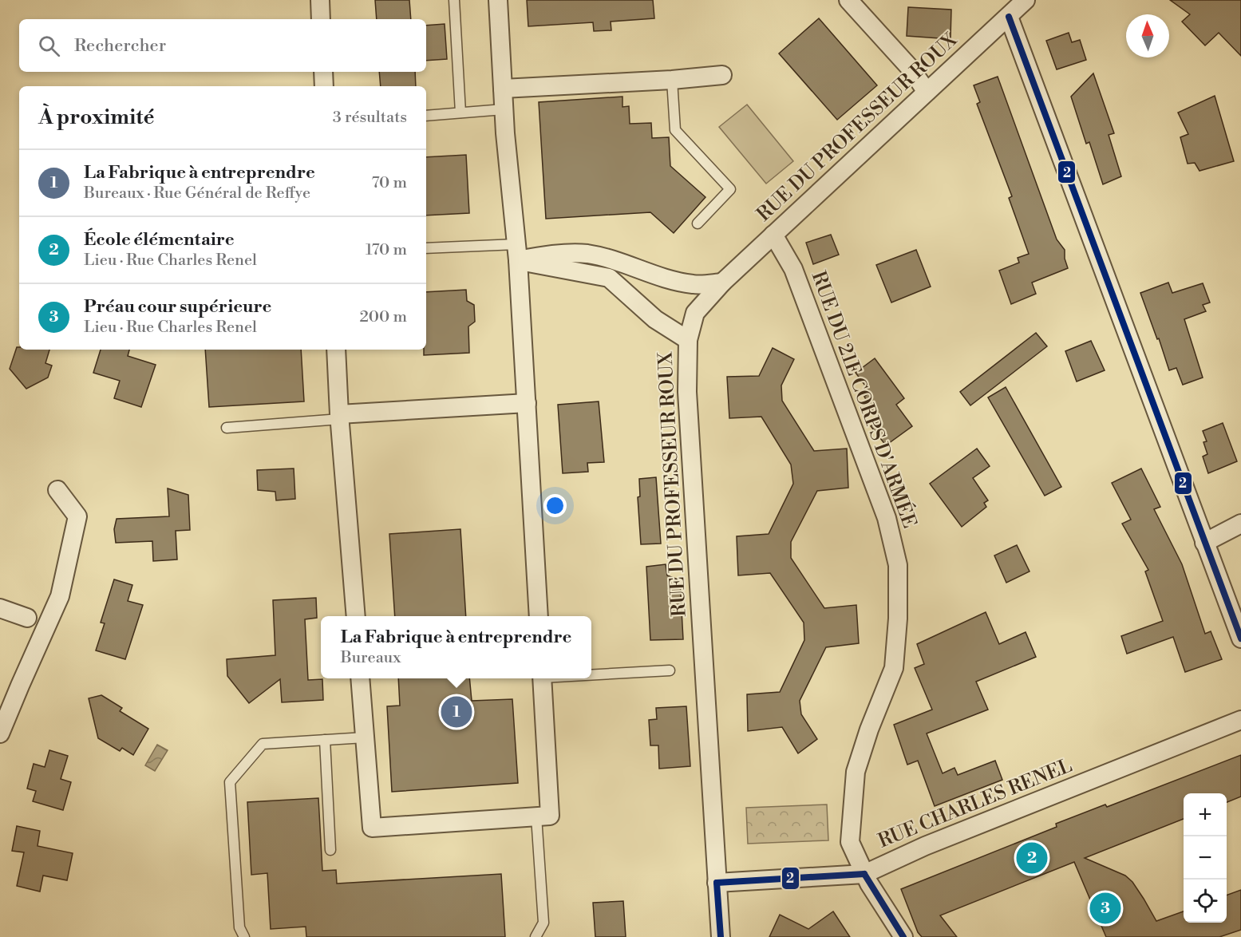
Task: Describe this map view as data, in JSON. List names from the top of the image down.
{
  "streets": {
    "street": ["RUE DU PROFESSEUR ROUX", "RUE DU 21E CORPS D'ARMÉE", "RUE CHARLES RENEL"]
  },
  "crossings": [
    ["RUE DU PROFESSEUR ROUX", "RUE DU 21E CORPS D'ARMÉE"],
    ["RUE DU PROFESSEUR ROUX", "RUE CHARLES RENEL"],
    ["RUE DU 21E CORPS D'ARMÉE", "RUE CHARLES RENEL"]
  ],
  "lines": ["transit line 2"],
  "north": "top",
  "page": {
    "search": "Rechercher",
    "heading": ["À proximité", "3 résultats"],
    "list": [
      {
        "mark": "1",
        "name": "La Fabrique à entreprendre",
        "note": "Bureaux · Rue Général de Reffye",
        "value": "70 m"
      },
      {
        "mark": "2",
        "name": "École élémentaire",
        "note": "Lieu · Rue Charles Renel",
        "value": "170 m"
      },
      {
        "mark": "3",
        "name": "Préau cour supérieure",
        "note": "Lieu · Rue Charles Renel",
        "value": "200 m"
      }
    ],
    "popup": ["La Fabrique à entreprendre", "Bureaux"],
    "pins": ["1", "2", "3"],
    "map_buttons": ["+", "−"]
  }
}
